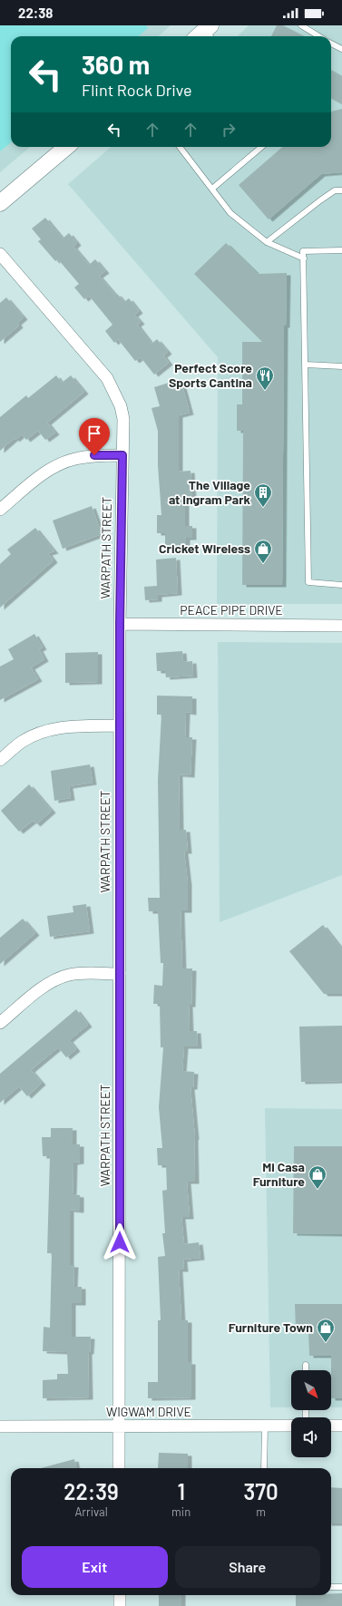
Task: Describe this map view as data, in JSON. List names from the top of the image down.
{
  "streets": {
    "street": ["WARPATH STREET", "PEACE PIPE DRIVE", "WIGWAM DRIVE"]
  },
  "crossings": [
    ["WARPATH STREET", "PEACE PIPE DRIVE"],
    ["WARPATH STREET", "WIGWAM DRIVE"]
  ],
  "places": {
    "restaurant": ["Perfect Score Sports Cantina"],
    "building": ["The Village at Ingram Park"],
    "shop": ["Cricket Wireless", "Mi Casa Furniture", "Furniture Town"]
  },
  "north": "bottom right",
  "page": {
    "status": "22:38",
    "turn": ["360 m", "Flint Rock Drive"],
    "eta": [
      "22:39",
      "Arrival",
      "1",
      "min",
      "370",
      "m"
    ],
    "buttons": ["Exit", "Share"]
  }
}
